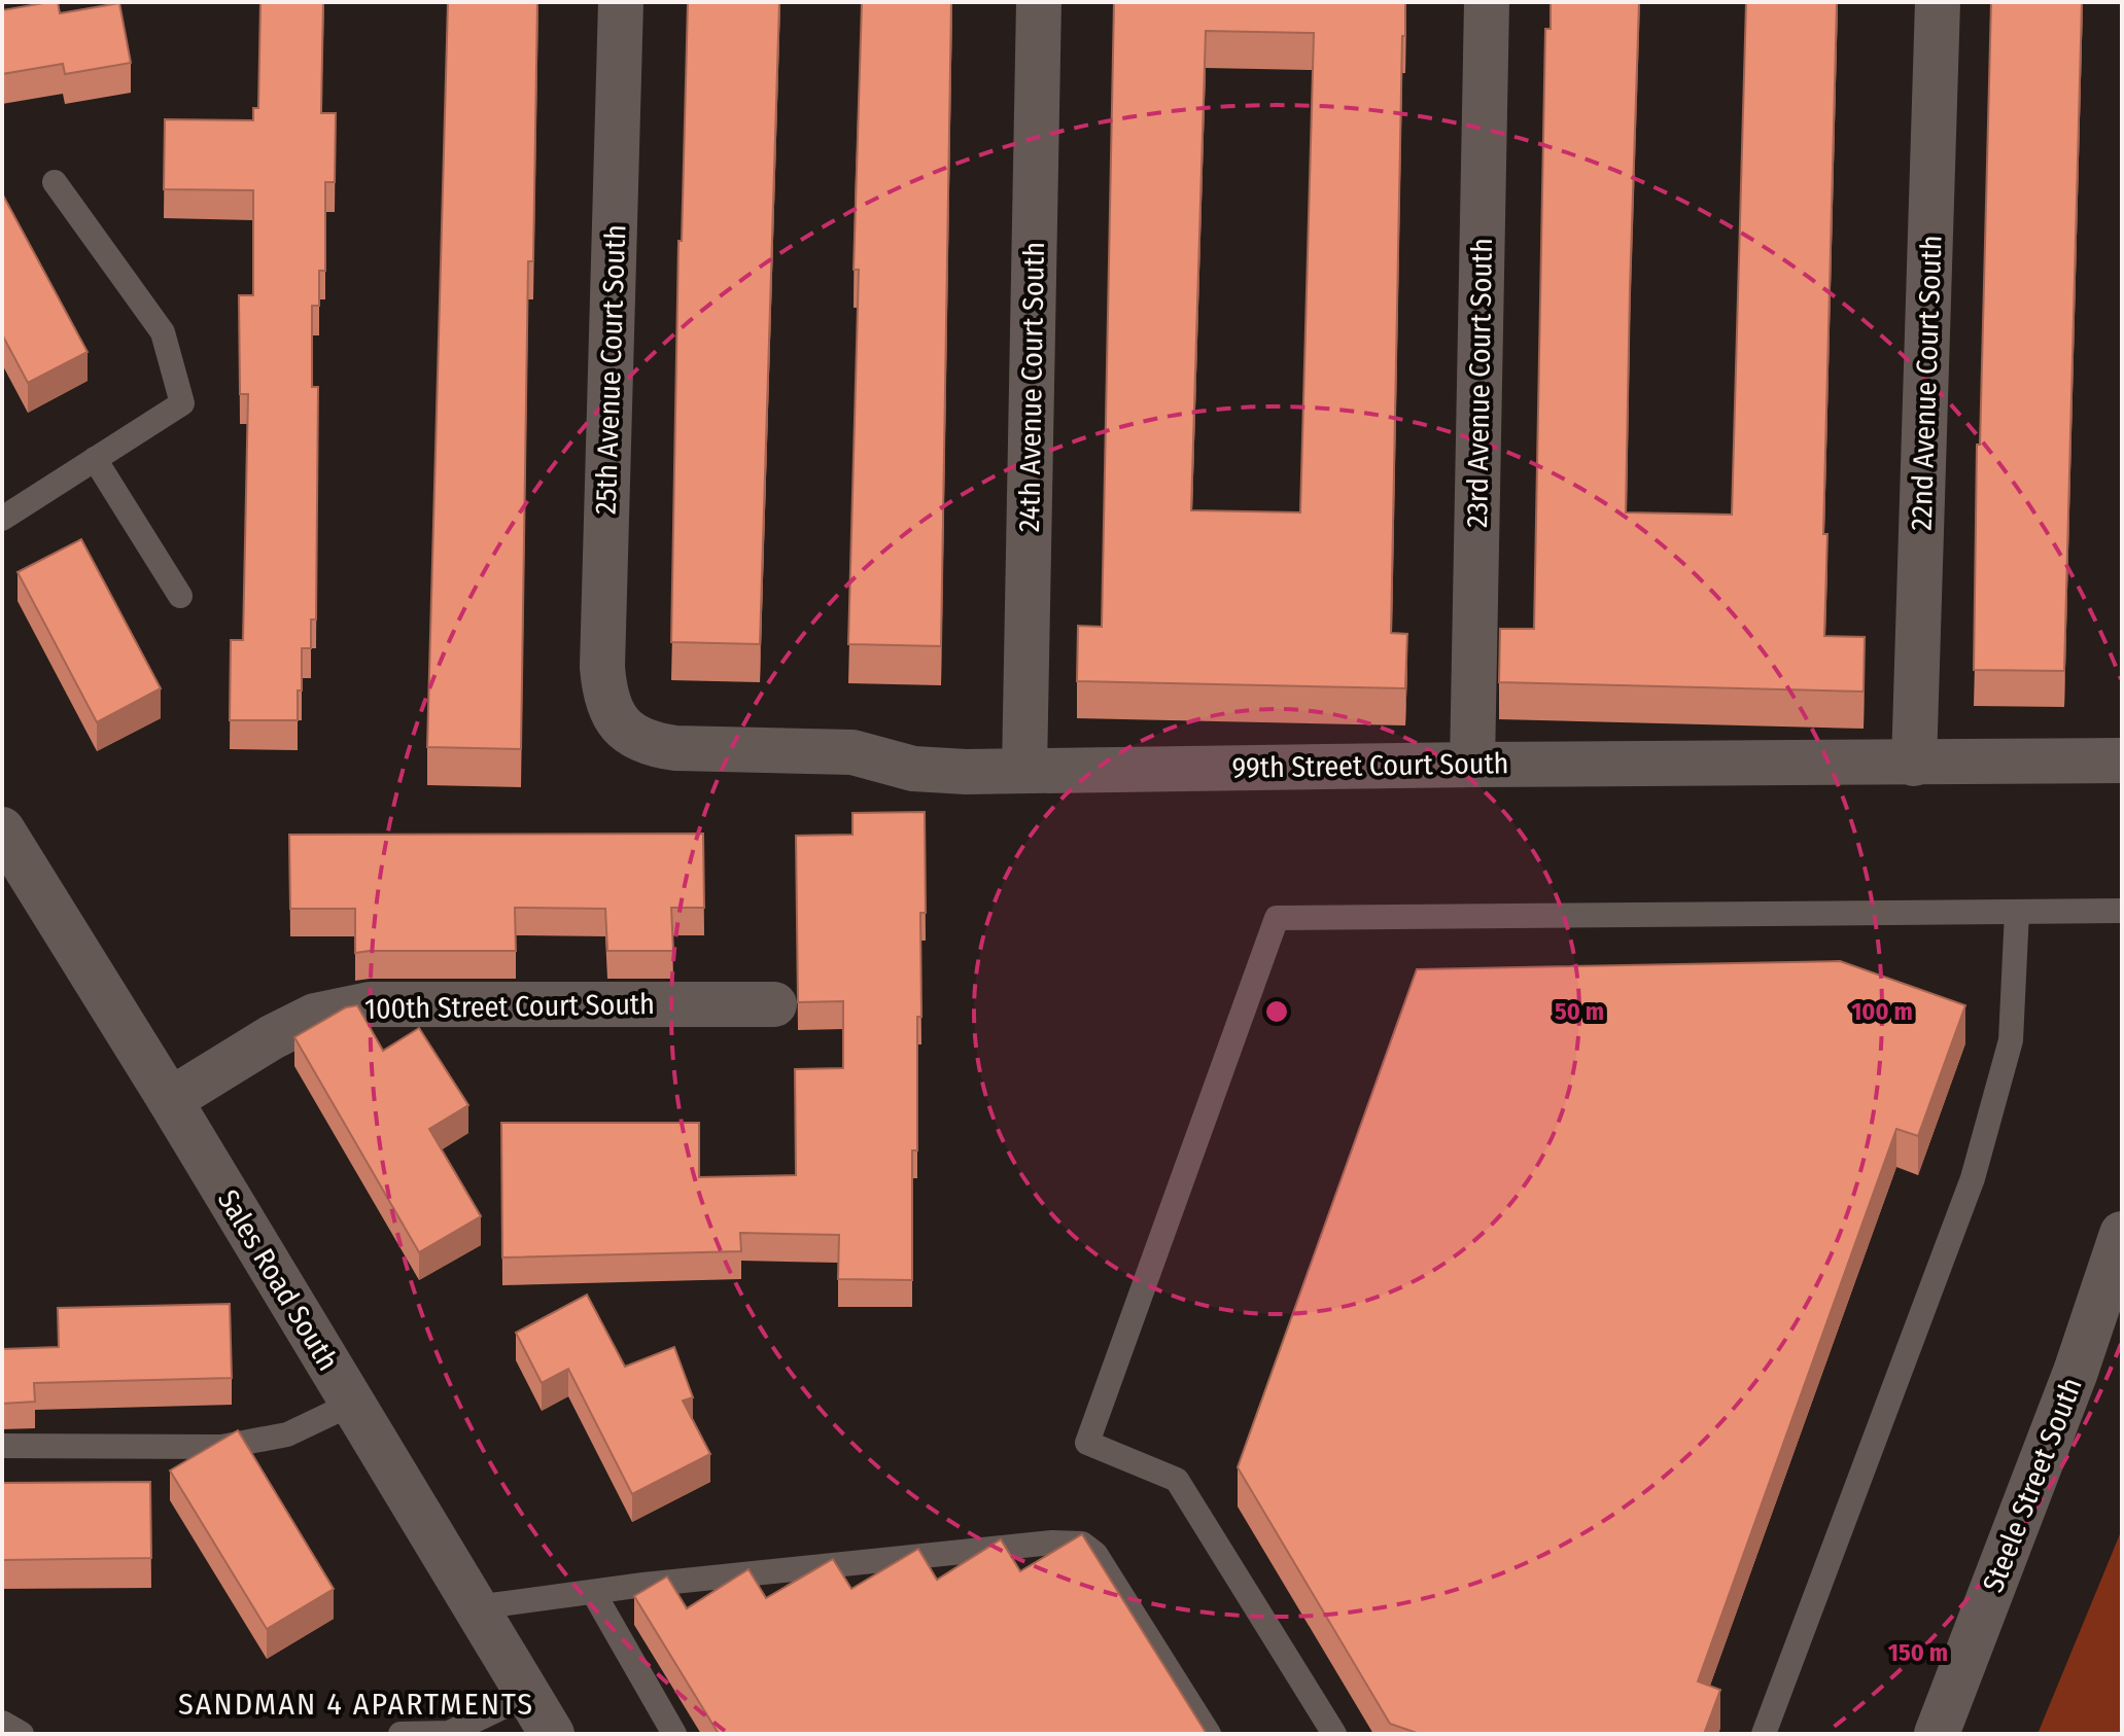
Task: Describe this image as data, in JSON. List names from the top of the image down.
{
  "streets": {
    "street": [
      "25th Avenue Court South",
      "23rd Avenue Court South",
      "22nd Avenue Court South",
      "24th Avenue Court South",
      "99th Street Court South",
      "100th Street Court South",
      "Sales Road South",
      "Steele Street South"
    ]
  },
  "crossings": [
    ["25th Avenue Court South", "99th Street Court South"],
    ["23rd Avenue Court South", "99th Street Court South"],
    ["22nd Avenue Court South", "99th Street Court South"],
    ["24th Avenue Court South", "99th Street Court South"],
    ["100th Street Court South", "Sales Road South"]
  ],
  "districts": ["SANDMAN 4 APARTMENTS"],
  "rings": ["50 m", "100 m", "150 m"]
}
